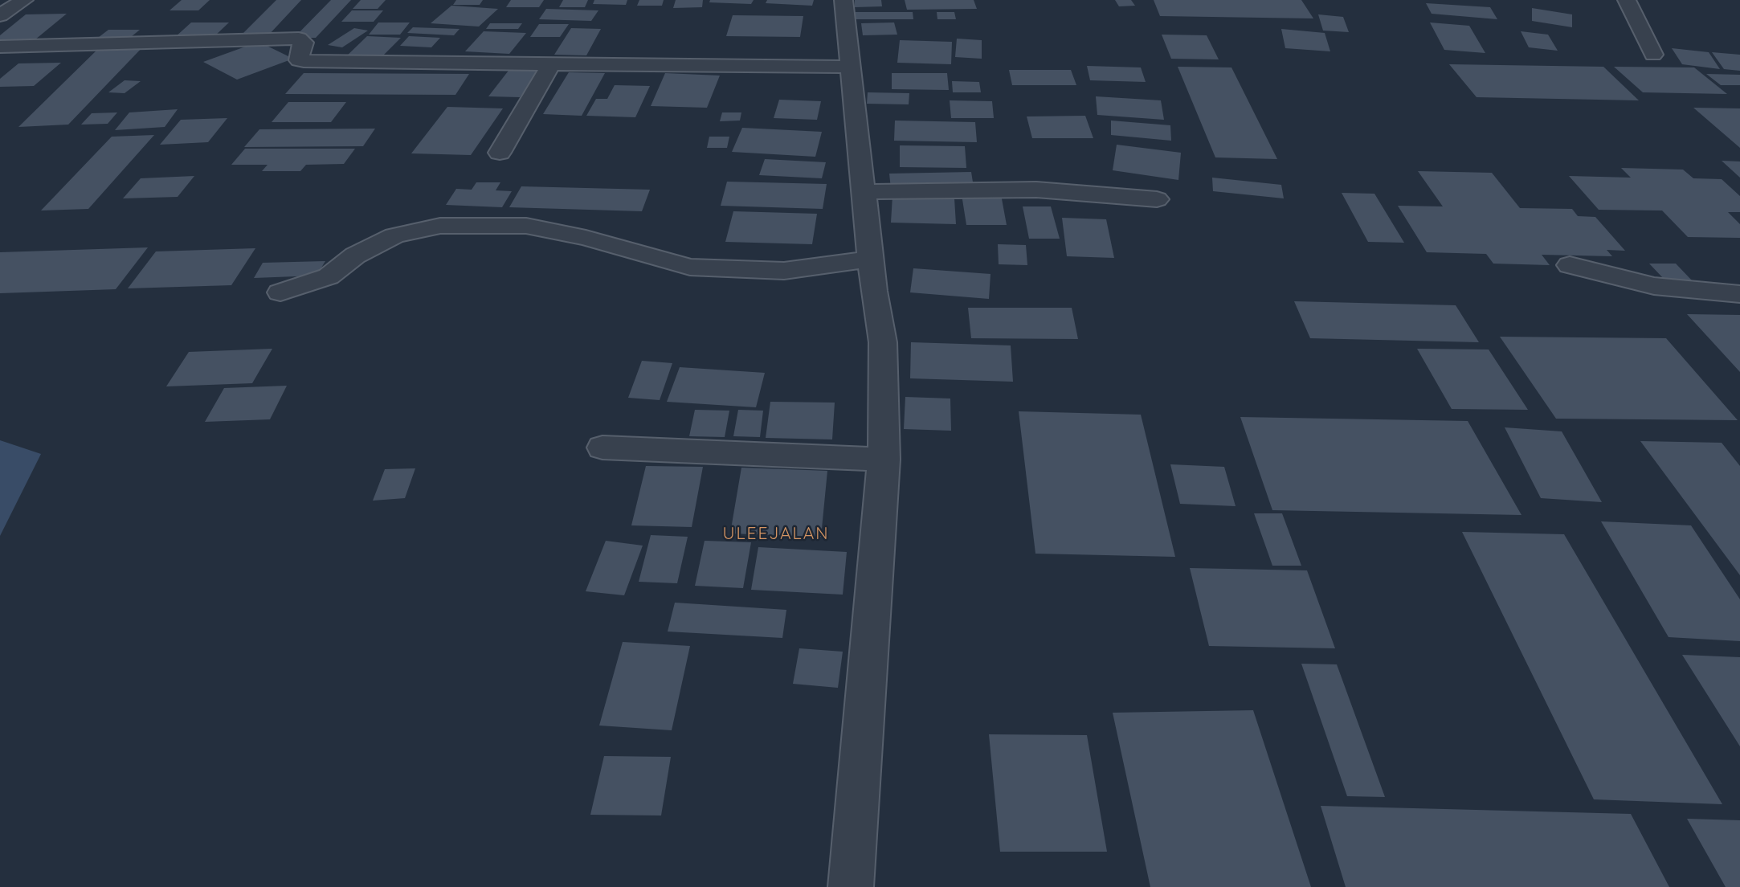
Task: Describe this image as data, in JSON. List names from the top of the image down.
{
  "districts": ["ULEEJALAN"]
}
